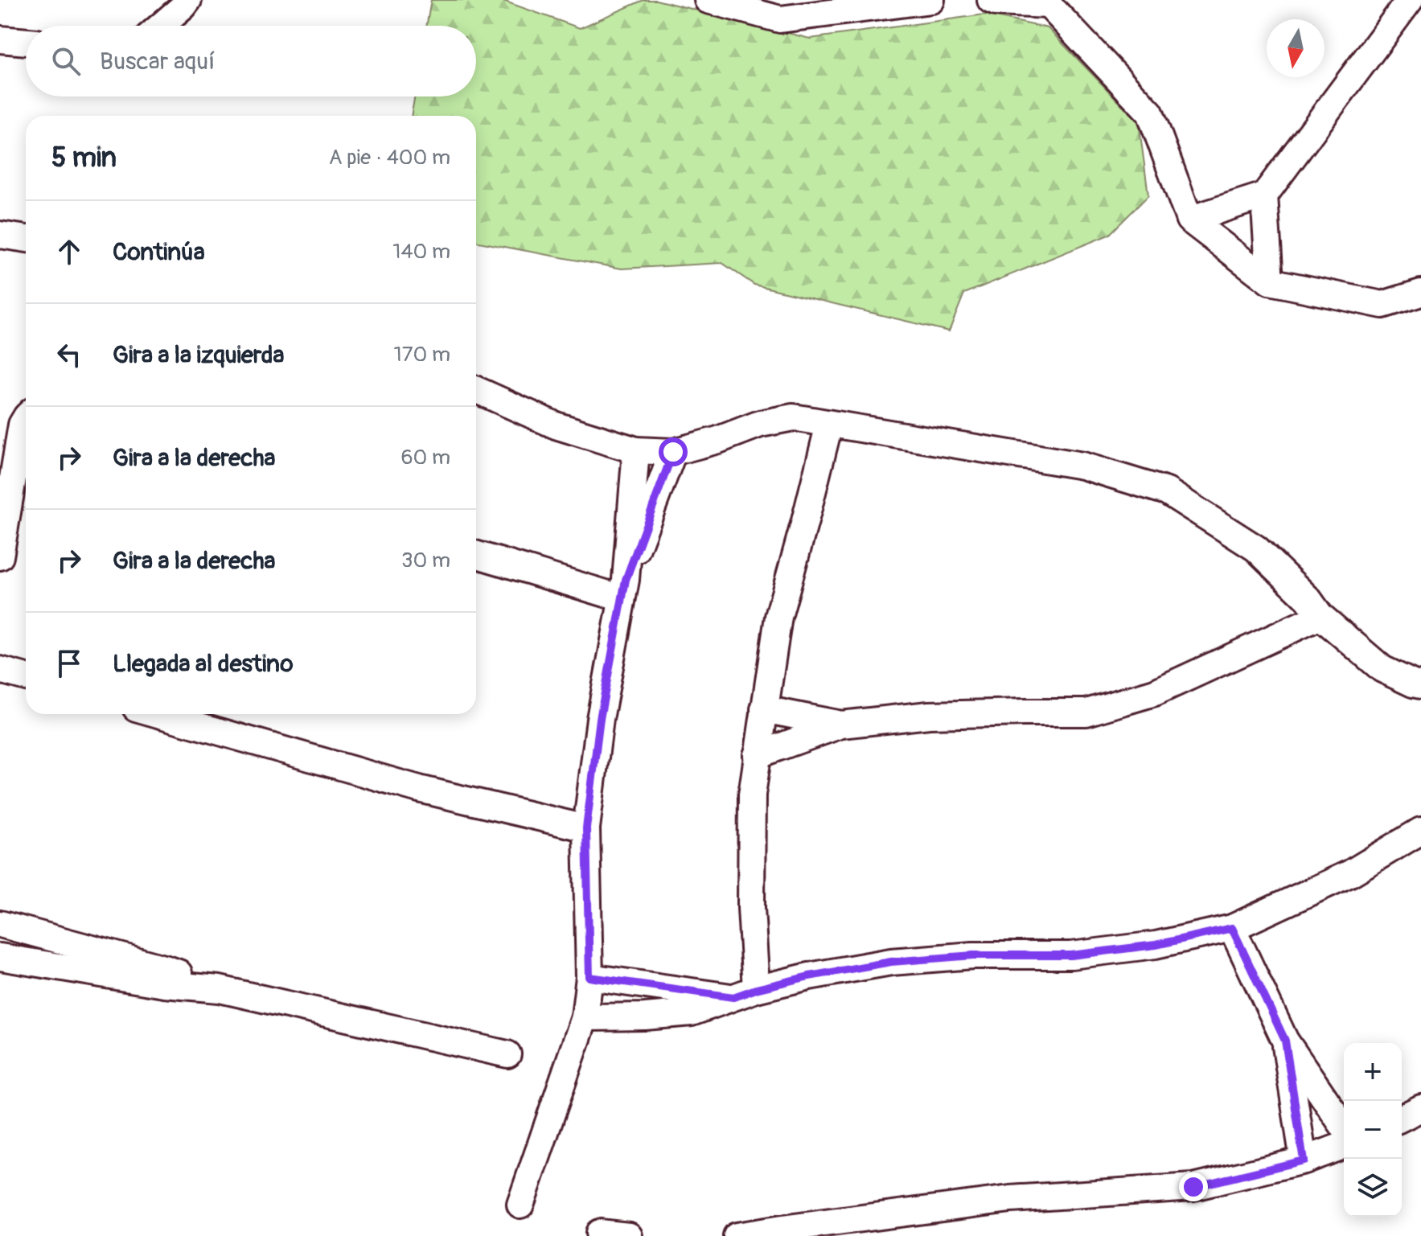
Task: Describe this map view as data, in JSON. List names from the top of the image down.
{
  "north": "bottom",
  "page": {
    "search": "Buscar aquí",
    "heading": ["5 min", "A pie · 400 m"],
    "list": [
      ["Continúa", "140 m"],
      ["Gira a la izquierda", "170 m"],
      ["Gira a la derecha", "60 m"],
      ["Gira a la derecha", "30 m"],
      "Llegada al destino"
    ],
    "map_buttons": ["+", "−"]
  }
}
